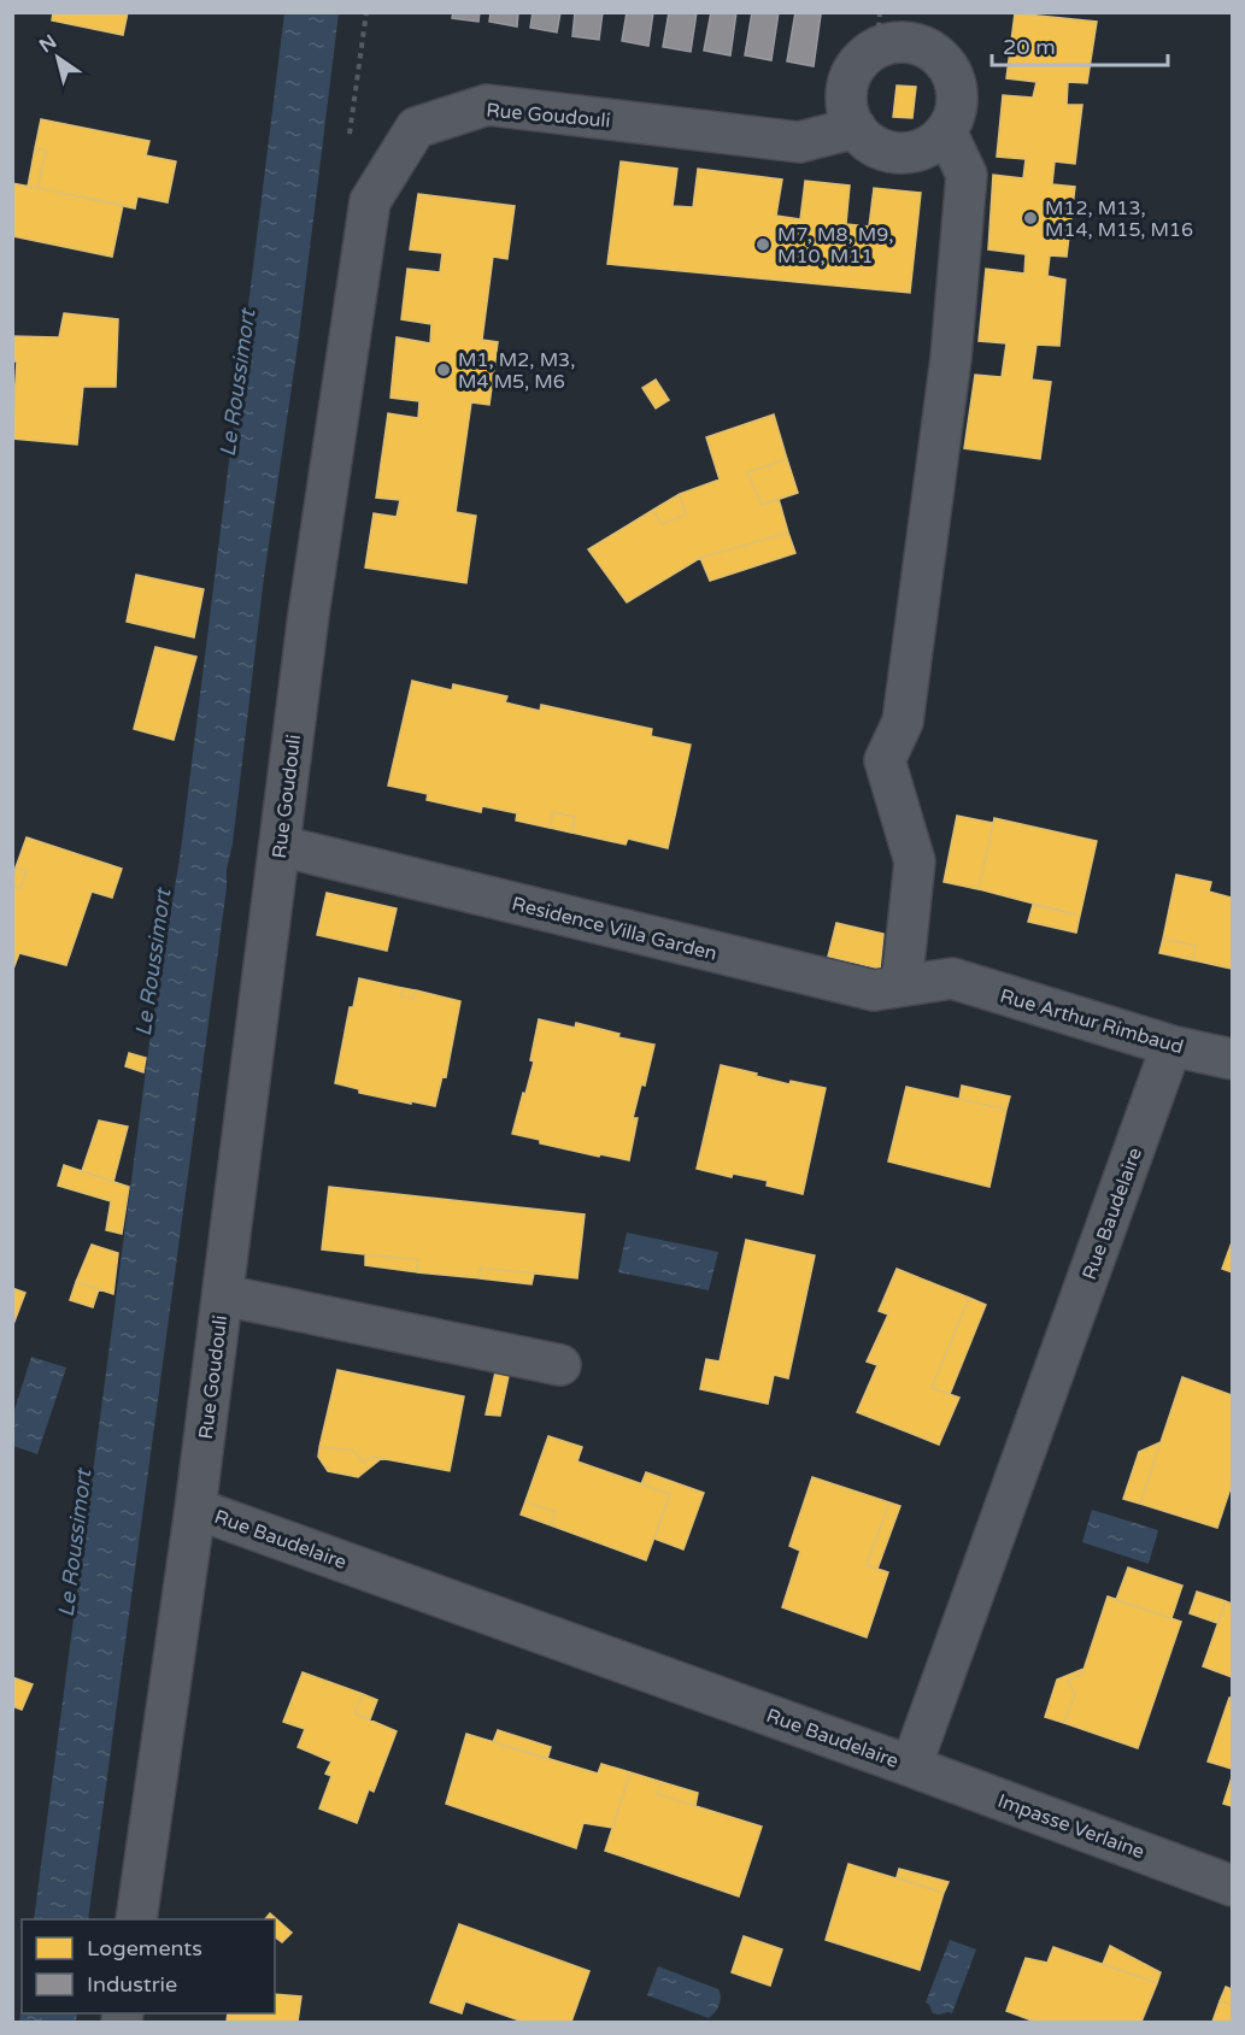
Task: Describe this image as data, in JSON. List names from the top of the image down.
{
  "streets": {
    "street": [
      "Rue Goudouli",
      "Residence Villa Garden",
      "Rue Arthur Rimbaud",
      "Rue Baudelaire",
      "Impasse Verlaine"
    ]
  },
  "crossings": [
    ["Rue Goudouli", "Residence Villa Garden"],
    ["Rue Goudouli", "Rue Baudelaire"],
    ["Residence Villa Garden", "Rue Arthur Rimbaud"],
    ["Rue Arthur Rimbaud", "Rue Baudelaire"],
    ["Rue Baudelaire", "Impasse Verlaine"]
  ],
  "water": ["Le Roussimort"],
  "places": ["M12, M13, M14, M15, M16", "M7, M8, M9, M10, M11", "M1, M2, M3, M4 M5, M6"],
  "legend": ["Logements", "Industrie"],
  "scale_bar": "20 m",
  "north": "top left"
}
